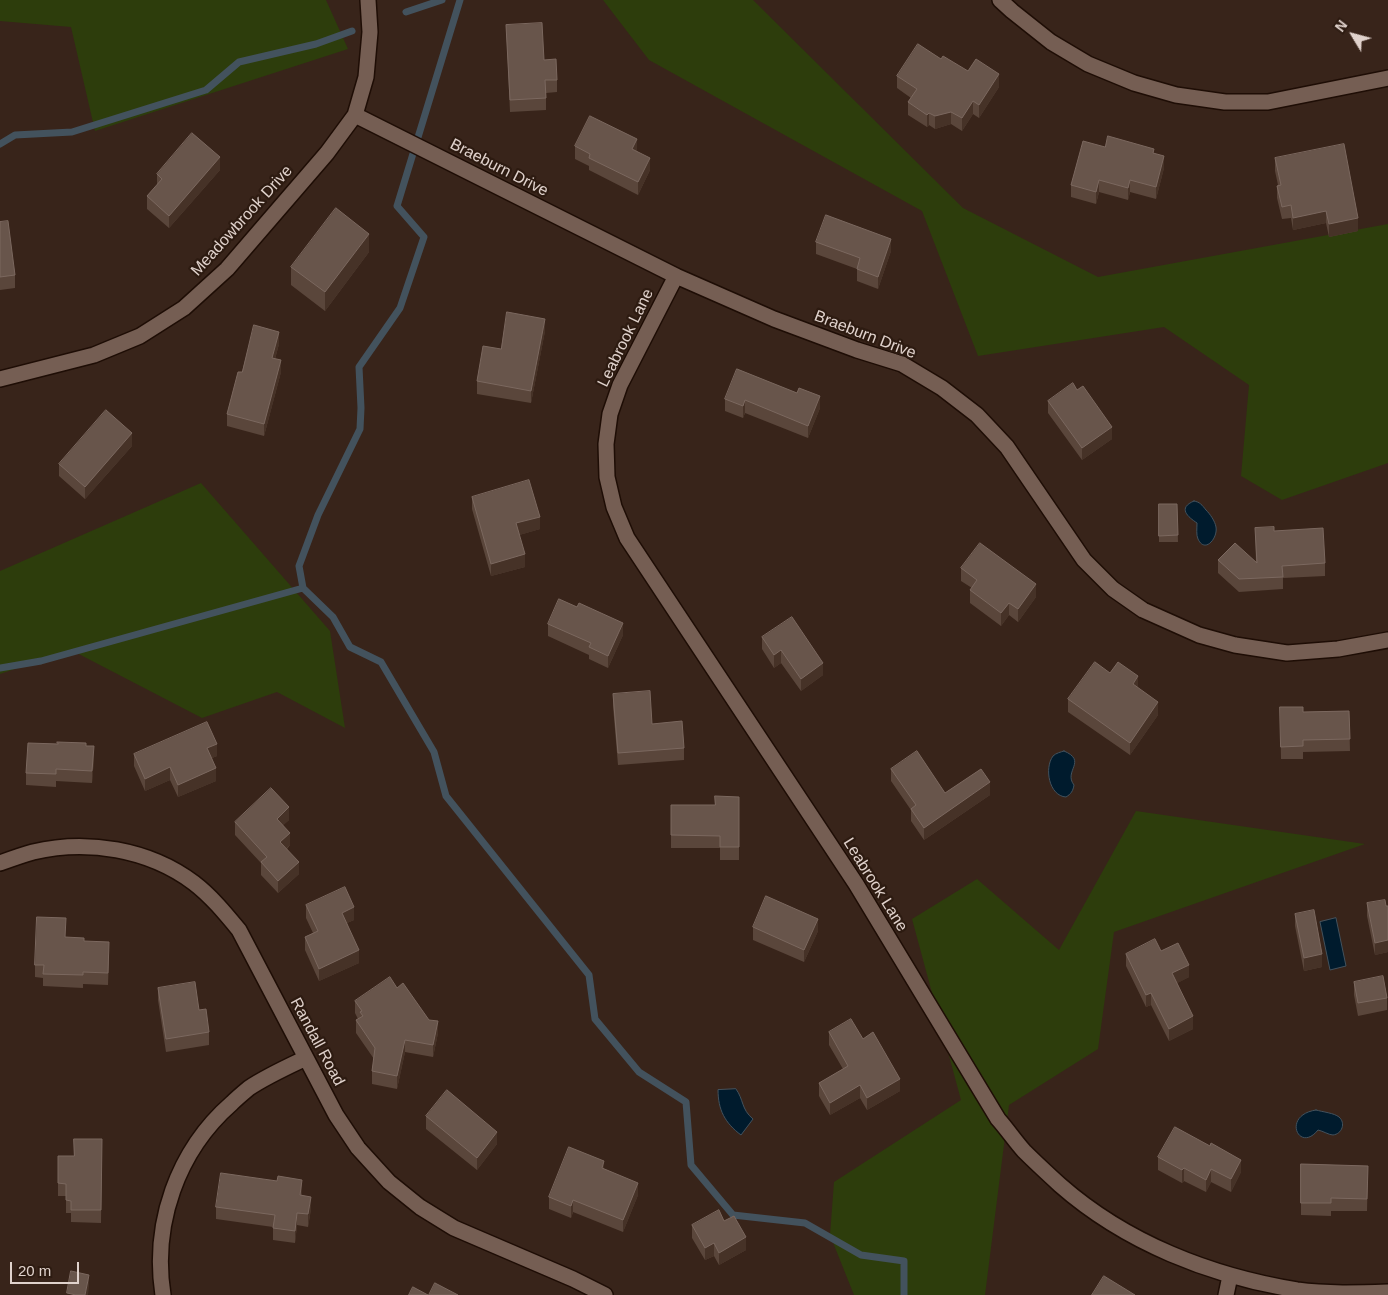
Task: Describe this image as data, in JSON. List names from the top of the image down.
{
  "streets": {
    "street": [
      "Braeburn Drive",
      "Meadowbrook Drive",
      "Leabrook Lane",
      "Randall Road"
    ]
  },
  "crossings": [
    ["Braeburn Drive", "Meadowbrook Drive"],
    ["Braeburn Drive", "Leabrook Lane"]
  ],
  "scale_bar": "20 m",
  "north": "top left"
}
